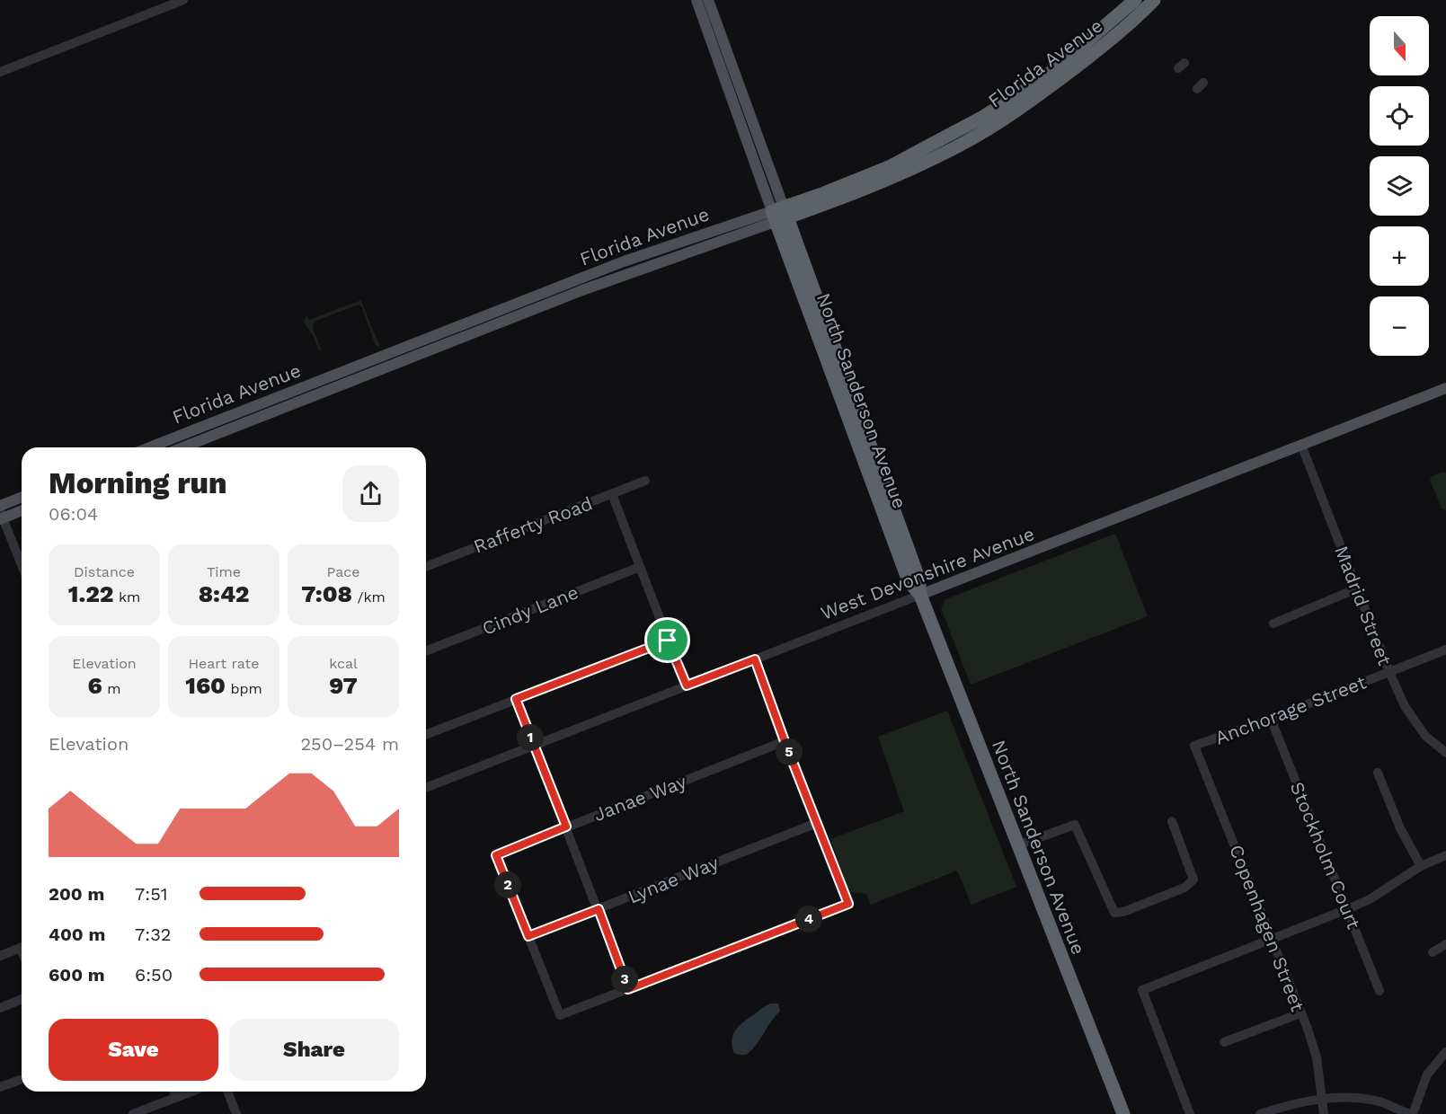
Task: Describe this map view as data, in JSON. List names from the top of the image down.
{
  "streets": {
    "highway": ["Florida Avenue", "North Sanderson Avenue"],
    "main road": ["West Devonshire Avenue"],
    "street": [
      "Rafferty Road",
      "Madrid Street",
      "Cindy Lane",
      "Anchorage Street",
      "Janae Way",
      "Stockholm Court",
      "Lynae Way",
      "Copenhagen Street"
    ]
  },
  "crossings": [
    ["Florida Avenue", "North Sanderson Avenue"],
    ["North Sanderson Avenue", "West Devonshire Avenue"],
    ["West Devonshire Avenue", "Madrid Street"],
    ["Madrid Street", "Anchorage Street"],
    ["Anchorage Street", "Stockholm Court"],
    ["Anchorage Street", "Copenhagen Street"],
    ["Janae Way", "Lynae Way"]
  ],
  "north": "bottom",
  "page": {
    "map_buttons": ["+", "−"],
    "heading": ["Morning run", "06:04"],
    "stats": [
      ["Distance", "1.22 km"],
      ["Time", "8:42"],
      ["Pace", "7:08 /km"],
      ["Elevation", "6 m"],
      ["Heart rate", "160 bpm"],
      ["kcal", "97"]
    ],
    "chart": ["Elevation", "250–254 m"],
    "pins": [
      "1",
      "5",
      "2",
      "4",
      "3"
    ],
    "list": [
      {
        "name": "200 m",
        "note": "7:51"
      },
      {
        "name": "400 m",
        "note": "7:32"
      },
      {
        "name": "600 m",
        "note": "6:50"
      }
    ],
    "buttons": ["Save", "Share"]
  }
}
